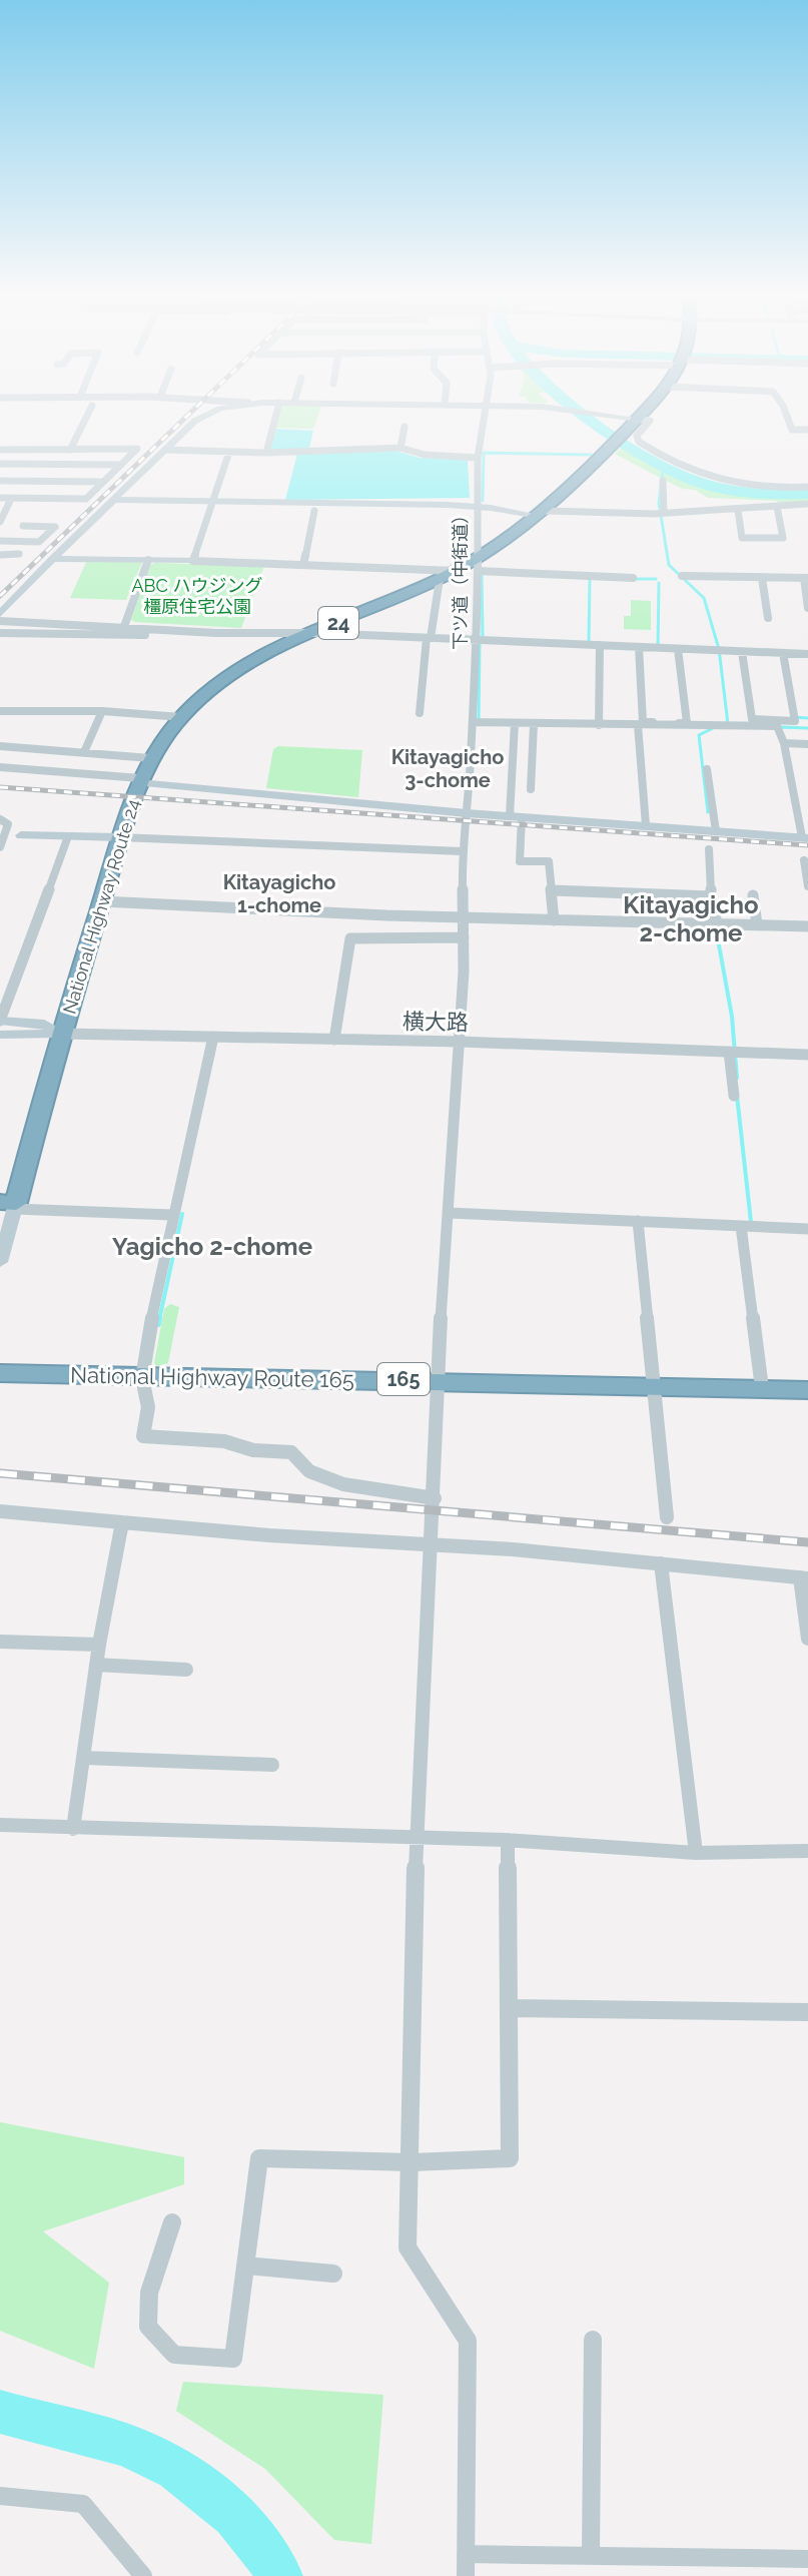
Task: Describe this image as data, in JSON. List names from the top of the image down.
{
  "streets": {
    "highway": [
      "24",
      "National Highway Route 24",
      "National Highway Route 165",
      "165"
    ],
    "street": ["下ツ道（中街道）", "横大路"]
  },
  "crossings": [
    ["下ツ道（中街道）", "National Highway Route 24"],
    ["下ツ道（中街道）", "横大路"],
    ["下ツ道（中街道）", "National Highway Route 165"],
    ["National Highway Route 24", "横大路"]
  ],
  "districts": [
    "Kitayagicho 3-chome",
    "Kitayagicho 1-chome",
    "Kitayagicho 2-chome",
    "Yagicho 2-chome"
  ],
  "parks": ["ABC ハウジング 橿原住宅公園"]
}
